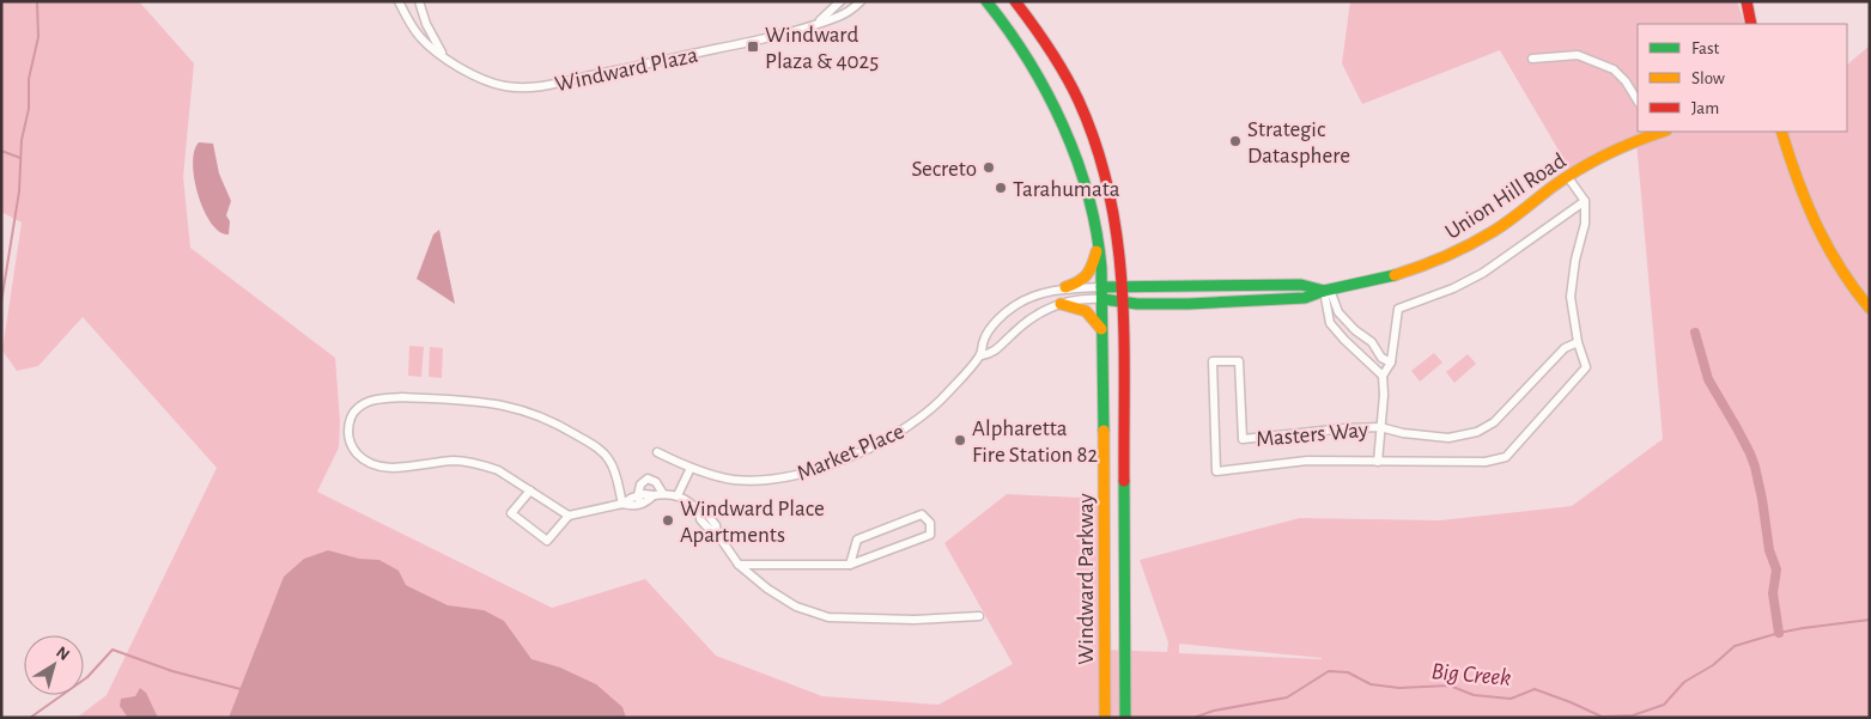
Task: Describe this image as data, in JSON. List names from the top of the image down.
{
  "streets": {
    "main road": ["Union Hill Road", "Windward Parkway"],
    "street": ["Windward Plaza", "Masters Way", "Market Place"]
  },
  "crossings": [
    ["Union Hill Road", "Market Place"],
    ["Union Hill Road", "Windward Parkway"],
    ["Market Place", "Windward Parkway"]
  ],
  "water": ["Big Creek"],
  "places": {
    "transit": ["Windward Plaza & 4025"],
    "other": [
      "Strategic Datasphere",
      "Secreto",
      "Tarahumata",
      "Alpharetta Fire Station 82",
      "Windward Place Apartments"
    ]
  },
  "legend": ["Fast", "Slow", "Jam"],
  "north": "top right"
}
